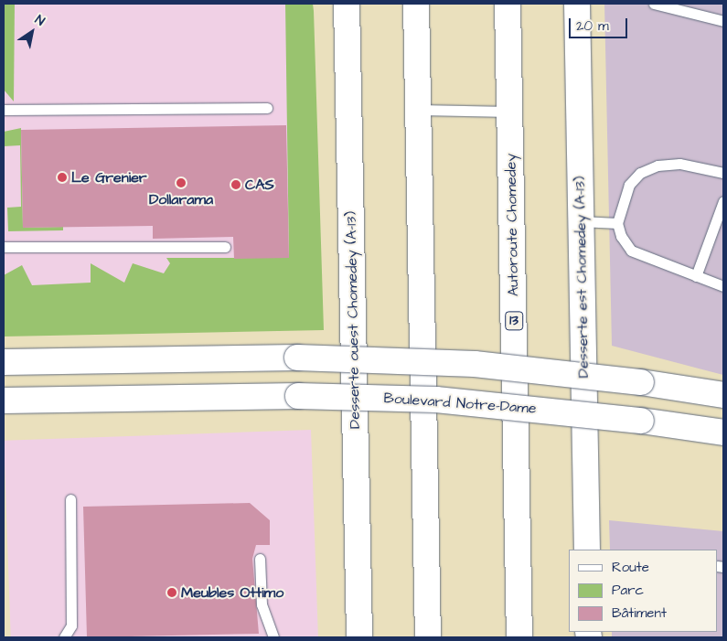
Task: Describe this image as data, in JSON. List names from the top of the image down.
{
  "streets": {
    "main road": [
      "Autoroute Chomedey",
      "Desserte est Chomedey (A-13)",
      "Desserte ouest Chomedey (A-13)",
      "13",
      "Boulevard Notre-Dame"
    ]
  },
  "places": [
    "Le Grenier",
    "Dollarama",
    "CAS",
    "Meubles Ottimo"
  ],
  "legend": ["Route", "Parc", "Bâtiment"],
  "scale_bar": "20 m",
  "north": "top right"
}
